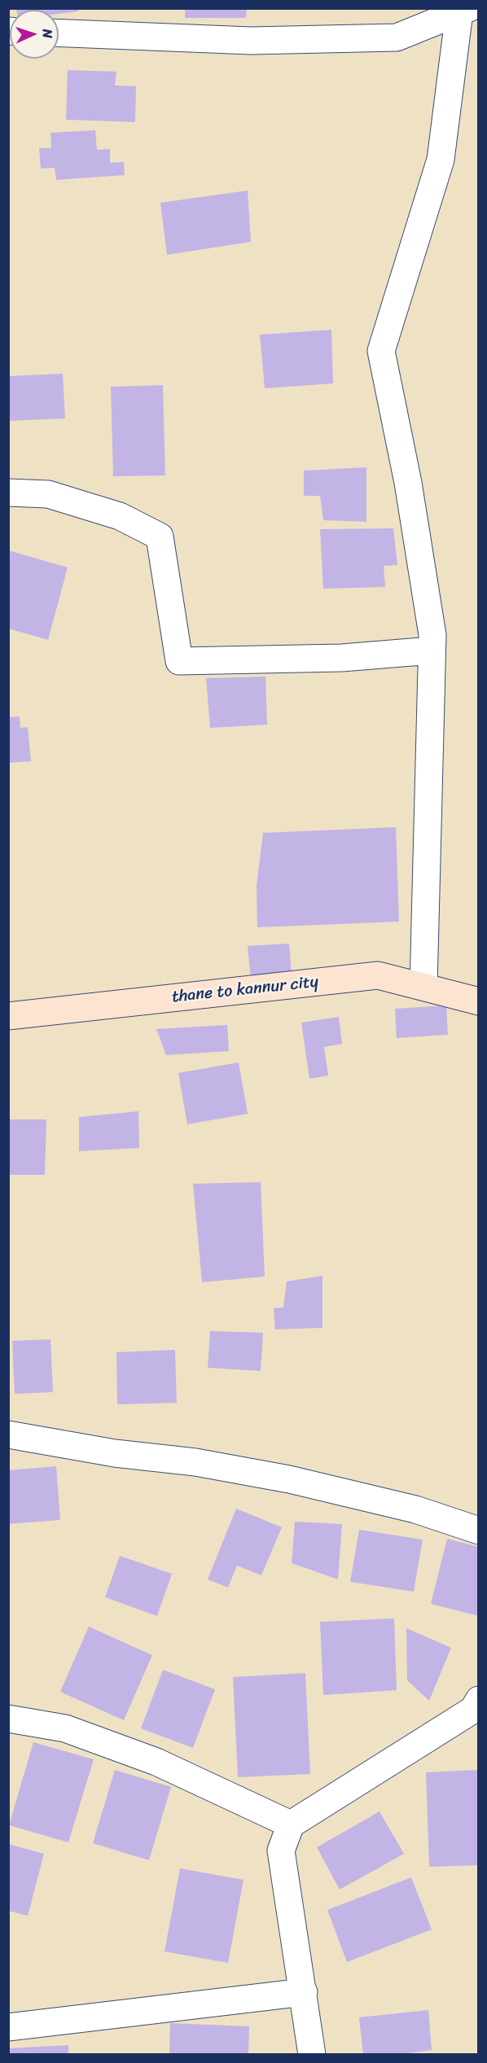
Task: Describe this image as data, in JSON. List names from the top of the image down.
{
  "streets": {
    "street": ["thane to kannur city"]
  },
  "north": "right"
}
